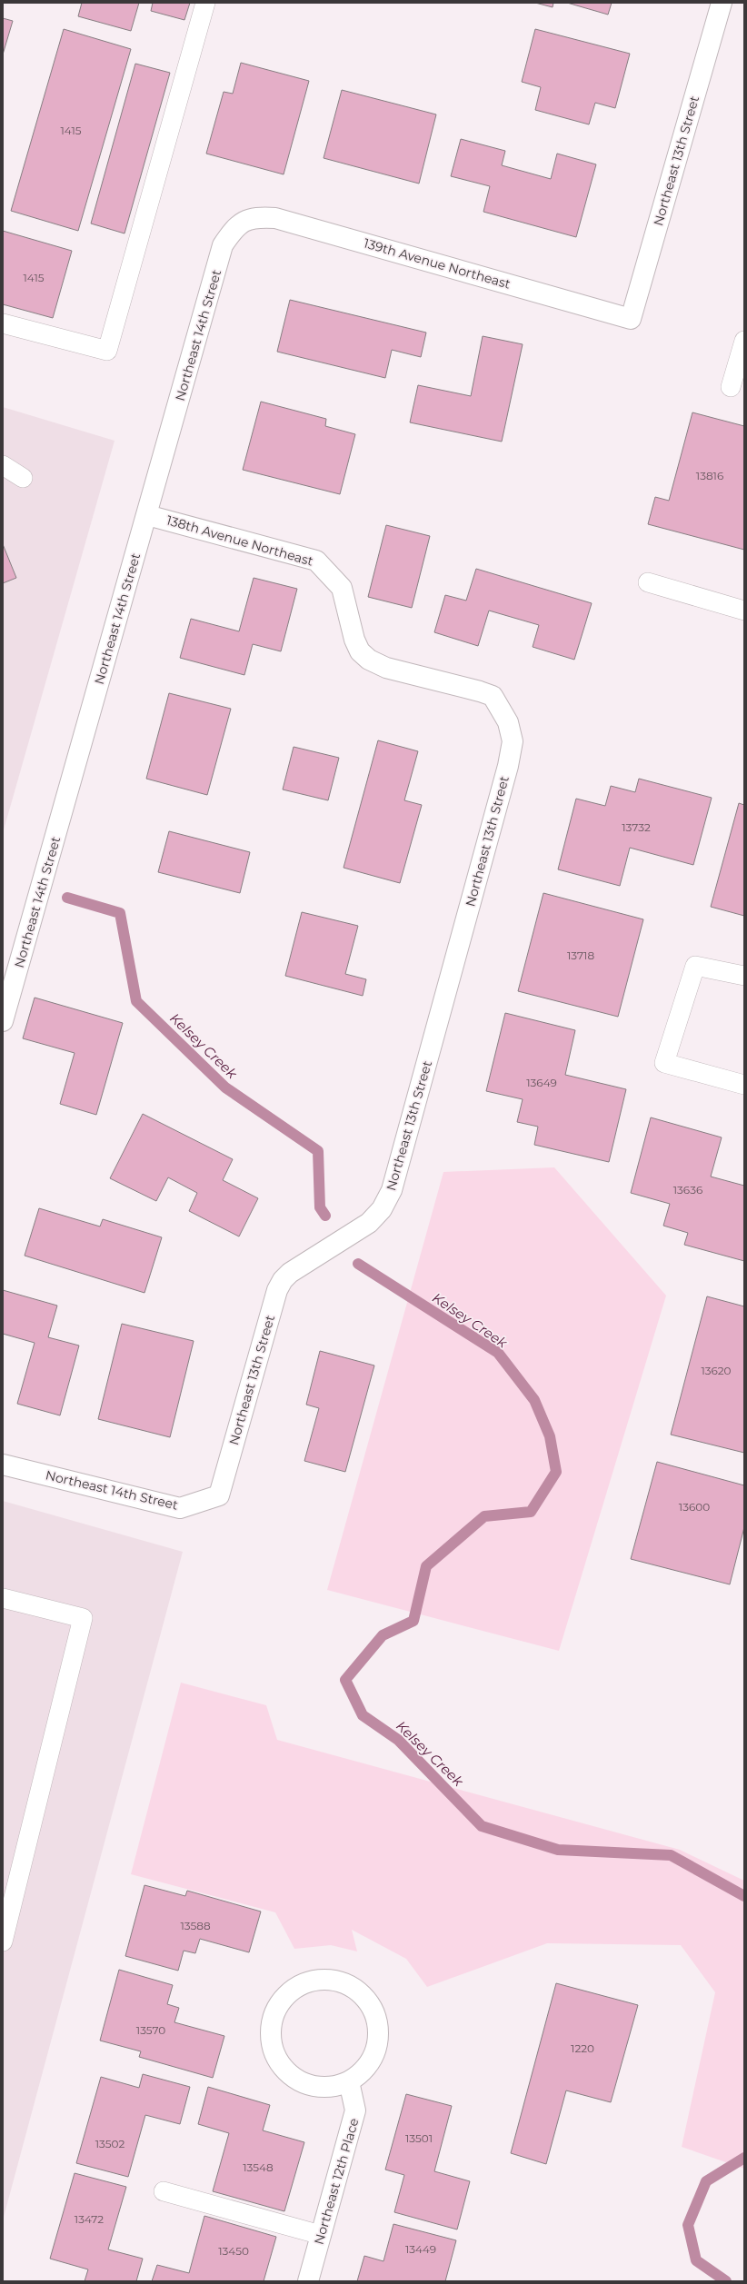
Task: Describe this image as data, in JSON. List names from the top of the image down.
{
  "streets": {
    "street": [
      "Northeast 13th Street",
      "139th Avenue Northeast",
      "Northeast 14th Street",
      "138th Avenue Northeast",
      "Northeast 12th Place"
    ]
  },
  "crossings": [
    ["Northeast 13th Street", "139th Avenue Northeast"],
    ["Northeast 13th Street", "Northeast 14th Street"],
    ["Northeast 13th Street", "138th Avenue Northeast"],
    ["139th Avenue Northeast", "Northeast 14th Street"],
    ["Northeast 14th Street", "138th Avenue Northeast"]
  ],
  "water": ["Kelsey Creek"],
  "house_numbers": [
    "1415",
    "1415",
    "13816",
    "13732",
    "13718",
    "13649",
    "13636",
    "13620",
    "13600",
    "13588",
    "13570",
    "1220",
    "13501",
    "13502",
    "13548",
    "13472",
    "13449",
    "13450"
  ]
}
